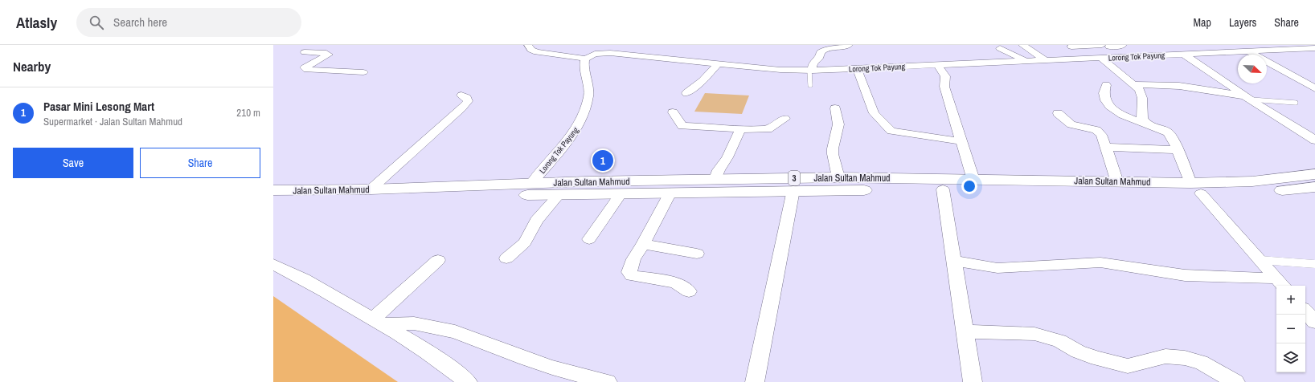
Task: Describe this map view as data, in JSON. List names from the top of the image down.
{
  "streets": {
    "highway": ["3", "Jalan Sultan Mahmud"],
    "street": ["Lorong Tok Payung"]
  },
  "crossings": [
    ["Lorong Tok Payung", "Jalan Sultan Mahmud"]
  ],
  "north": "bottom right",
  "page": {
    "header": "Atlasly",
    "search": "Search here",
    "nav": ["Map", "Layers", "Share"],
    "heading": "Nearby",
    "list": [
      {
        "mark": "1",
        "name": "Pasar Mini Lesong Mart",
        "note": "Supermarket · Jalan Sultan Mahmud",
        "value": "210 m"
      }
    ],
    "buttons": ["Save", "Share"],
    "pins": "1",
    "map_buttons": ["+", "−"]
  }
}
